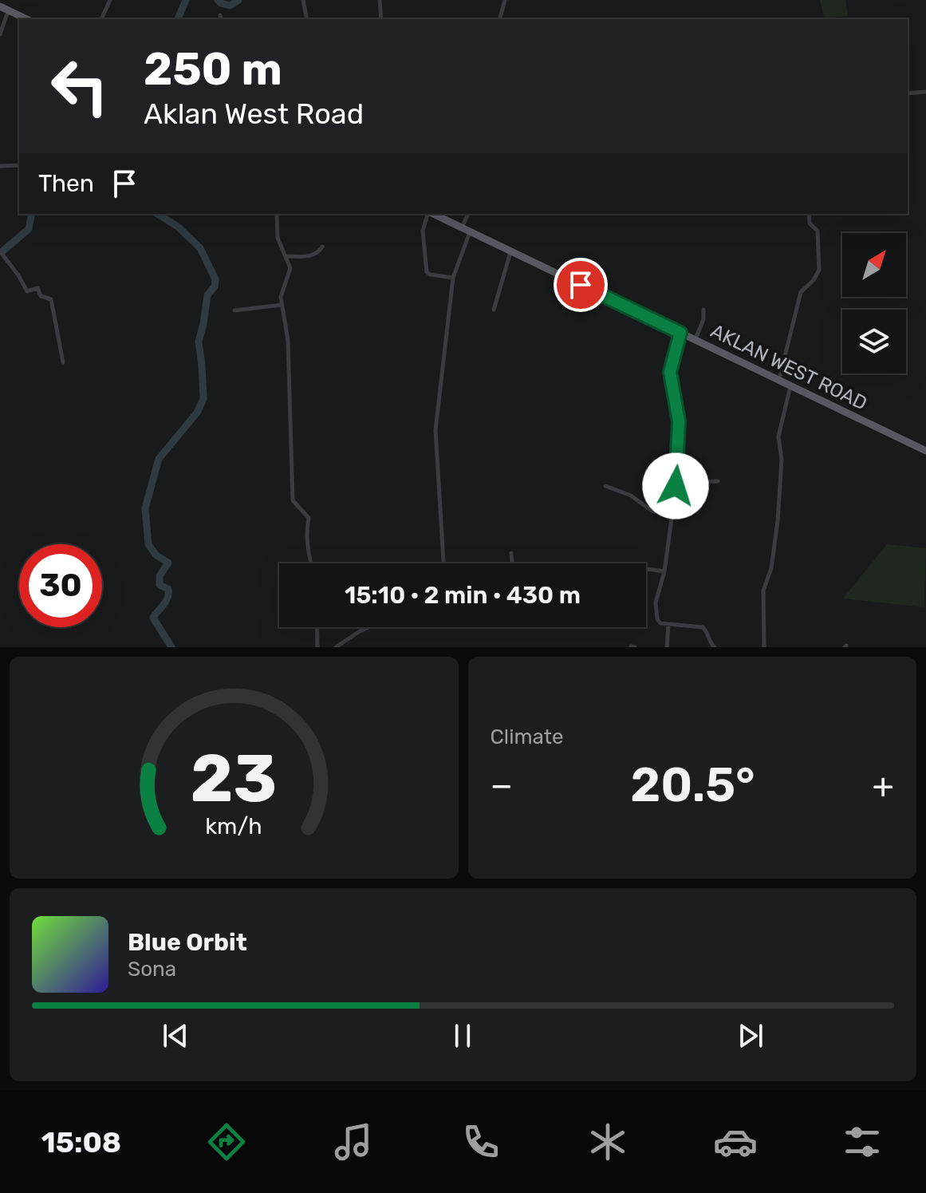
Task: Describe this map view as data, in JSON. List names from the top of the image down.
{
  "streets": {
    "main road": ["AKLAN WEST ROAD"]
  },
  "north": "top right",
  "page": {
    "turn": ["250 m", "Aklan West Road"],
    "then": "Then",
    "limit": "30",
    "trip": "15:10 · 2 min · 430 m",
    "tile": "Climate",
    "heat": ["−", "20.5°", "+"],
    "song": ["Blue Orbit", "Sona"],
    "tabs": "15:08",
    "gauge": ["23", "km/h"]
  }
}
